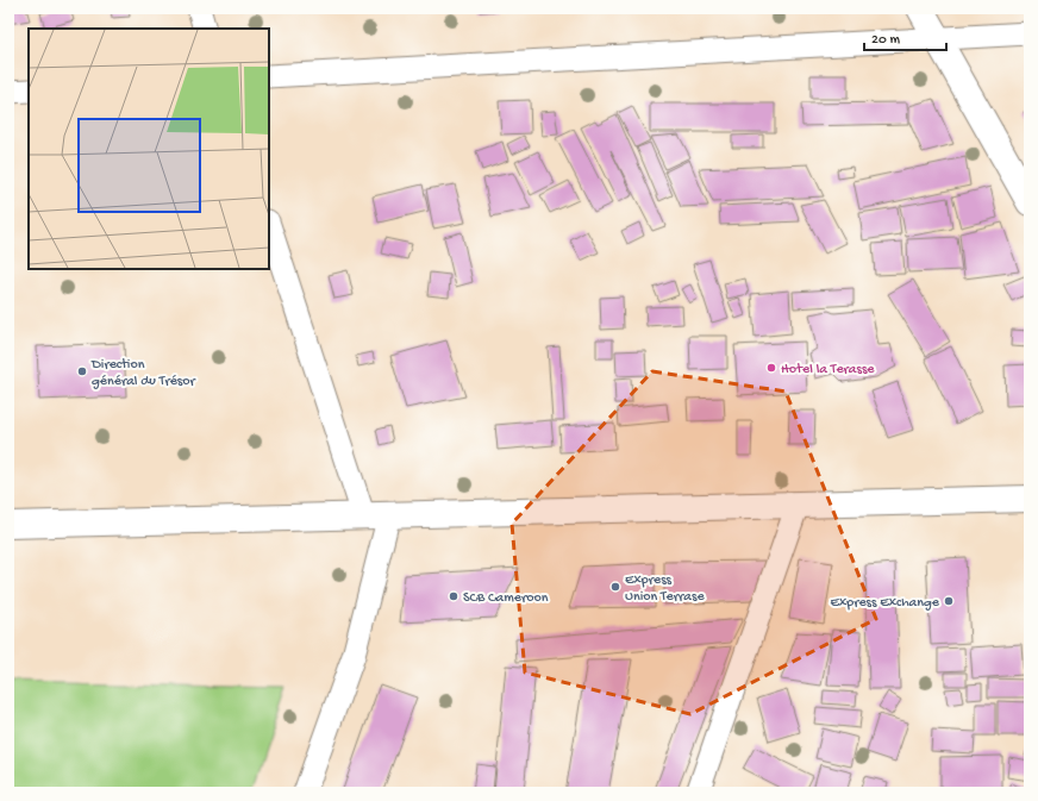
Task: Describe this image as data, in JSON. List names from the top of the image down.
{
  "places": [
    "Hotel la Terasse",
    "Direction général du Trésor",
    "Express Union Terrase",
    "SCB Cameroon",
    "Express Exchange"
  ],
  "scale_bar": "20 m"
}
